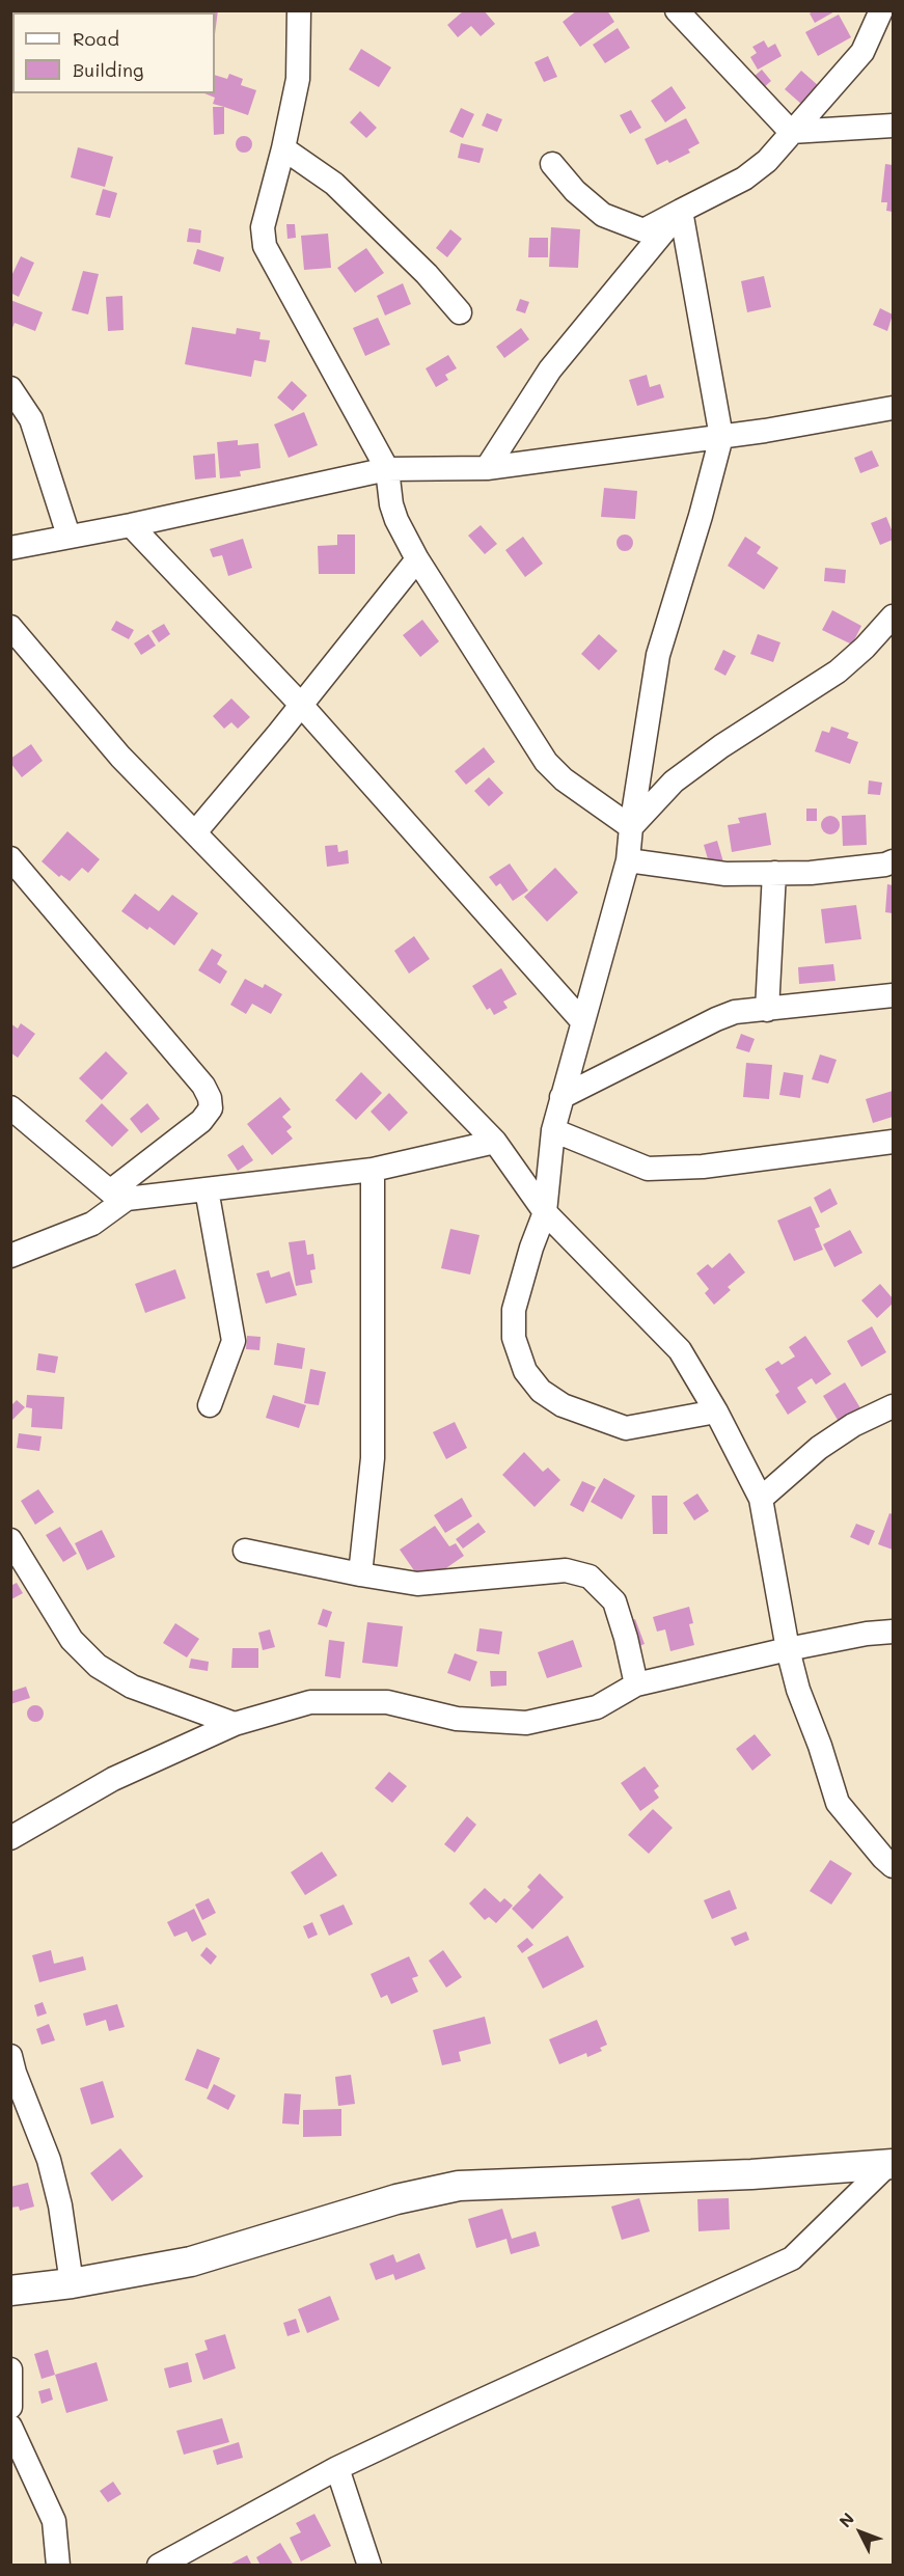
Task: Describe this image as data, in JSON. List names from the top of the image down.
{
  "legend": ["Road", "Building"],
  "north": "top left"
}
